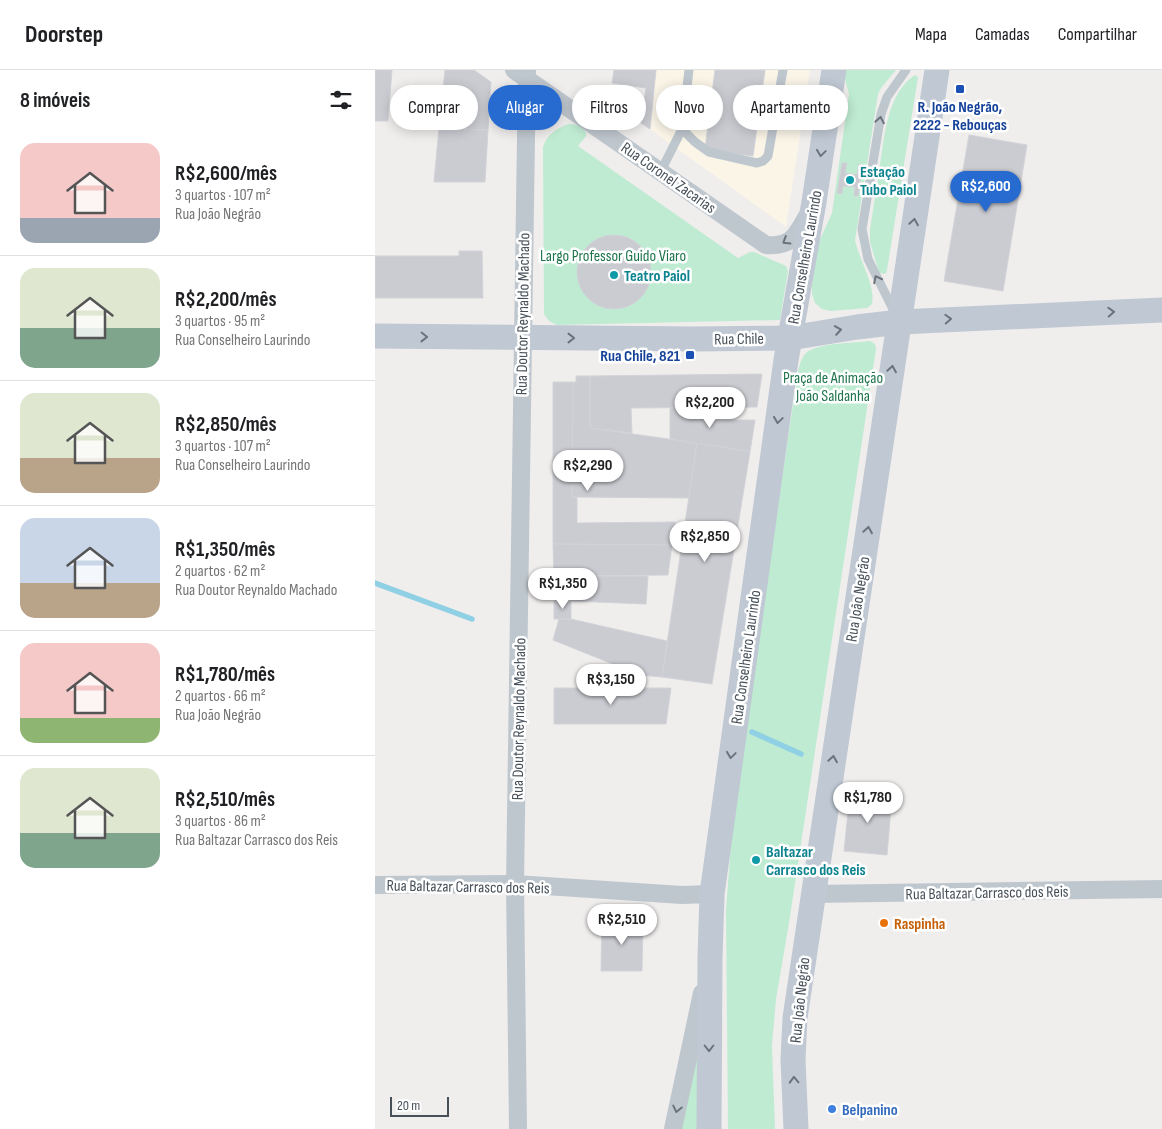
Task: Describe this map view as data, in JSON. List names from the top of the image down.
{
  "streets": {
    "main road": ["Rua Conselheiro Laurindo", "Rua Chile", "Rua João Negrão"],
    "street": ["Rua Coronel Zacarias", "Rua Doutor Reynaldo Machado", "Rua Baltazar Carrasco dos Reis"]
  },
  "crossings": [
    ["Rua Coronel Zacarias", "Rua Conselheiro Laurindo"],
    ["Rua Coronel Zacarias", "Rua Doutor Reynaldo Machado"],
    ["Rua Conselheiro Laurindo", "Rua Chile"],
    ["Rua Conselheiro Laurindo", "Rua Baltazar Carrasco dos Reis"],
    ["Rua Doutor Reynaldo Machado", "Rua Chile"],
    ["Rua Doutor Reynaldo Machado", "Rua Baltazar Carrasco dos Reis"],
    ["Rua Chile", "Rua João Negrão"],
    ["Rua João Negrão", "Rua Baltazar Carrasco dos Reis"]
  ],
  "one_way": ["Rua Conselheiro Laurindo", "Rua Chile", "Rua João Negrão"],
  "parks": ["Largo Professor Guido Viaro", "Praça de Animação João Saldanha"],
  "places": {
    "transit": ["R. João Negrão, 2222 - Rebouças", "Rua Chile, 821"],
    "other": [
      "Estação Tubo Paiol",
      "Teatro Paiol",
      "Baltazar Carrasco dos Reis",
      "Raspinha",
      "Belpanino"
    ]
  },
  "scale_bar": "20 m",
  "page": {
    "header": "Doorstep",
    "nav": ["Mapa", "Camadas", "Compartilhar"],
    "heading": "8 imóveis",
    "chip": [
      "Comprar",
      "Alugar",
      "Filtros",
      "Novo",
      "Apartamento"
    ],
    "list": [
      {
        "name": "R$2,600/mês",
        "note": "3 quartos · 107 m² · Rua João Negrão"
      },
      {
        "name": "R$2,200/mês",
        "note": "3 quartos · 95 m² · Rua Conselheiro Laurindo"
      },
      {
        "name": "R$2,850/mês",
        "note": "3 quartos · 107 m² · Rua Conselheiro Laurindo"
      },
      {
        "name": "R$1,350/mês",
        "note": "2 quartos · 62 m² · Rua Doutor Reynaldo Machado"
      },
      {
        "name": "R$1,780/mês",
        "note": "2 quartos · 66 m² · Rua João Negrão"
      },
      {
        "name": "R$2,510/mês",
        "note": "3 quartos · 86 m² · Rua Baltazar Carrasco dos Reis"
      }
    ],
    "price": [
      "R$2,600",
      "R$2,200",
      "R$2,290",
      "R$2,850",
      "R$1,350",
      "R$3,150",
      "R$1,780",
      "R$2,510"
    ],
    "scale": "20 m"
  }
}
